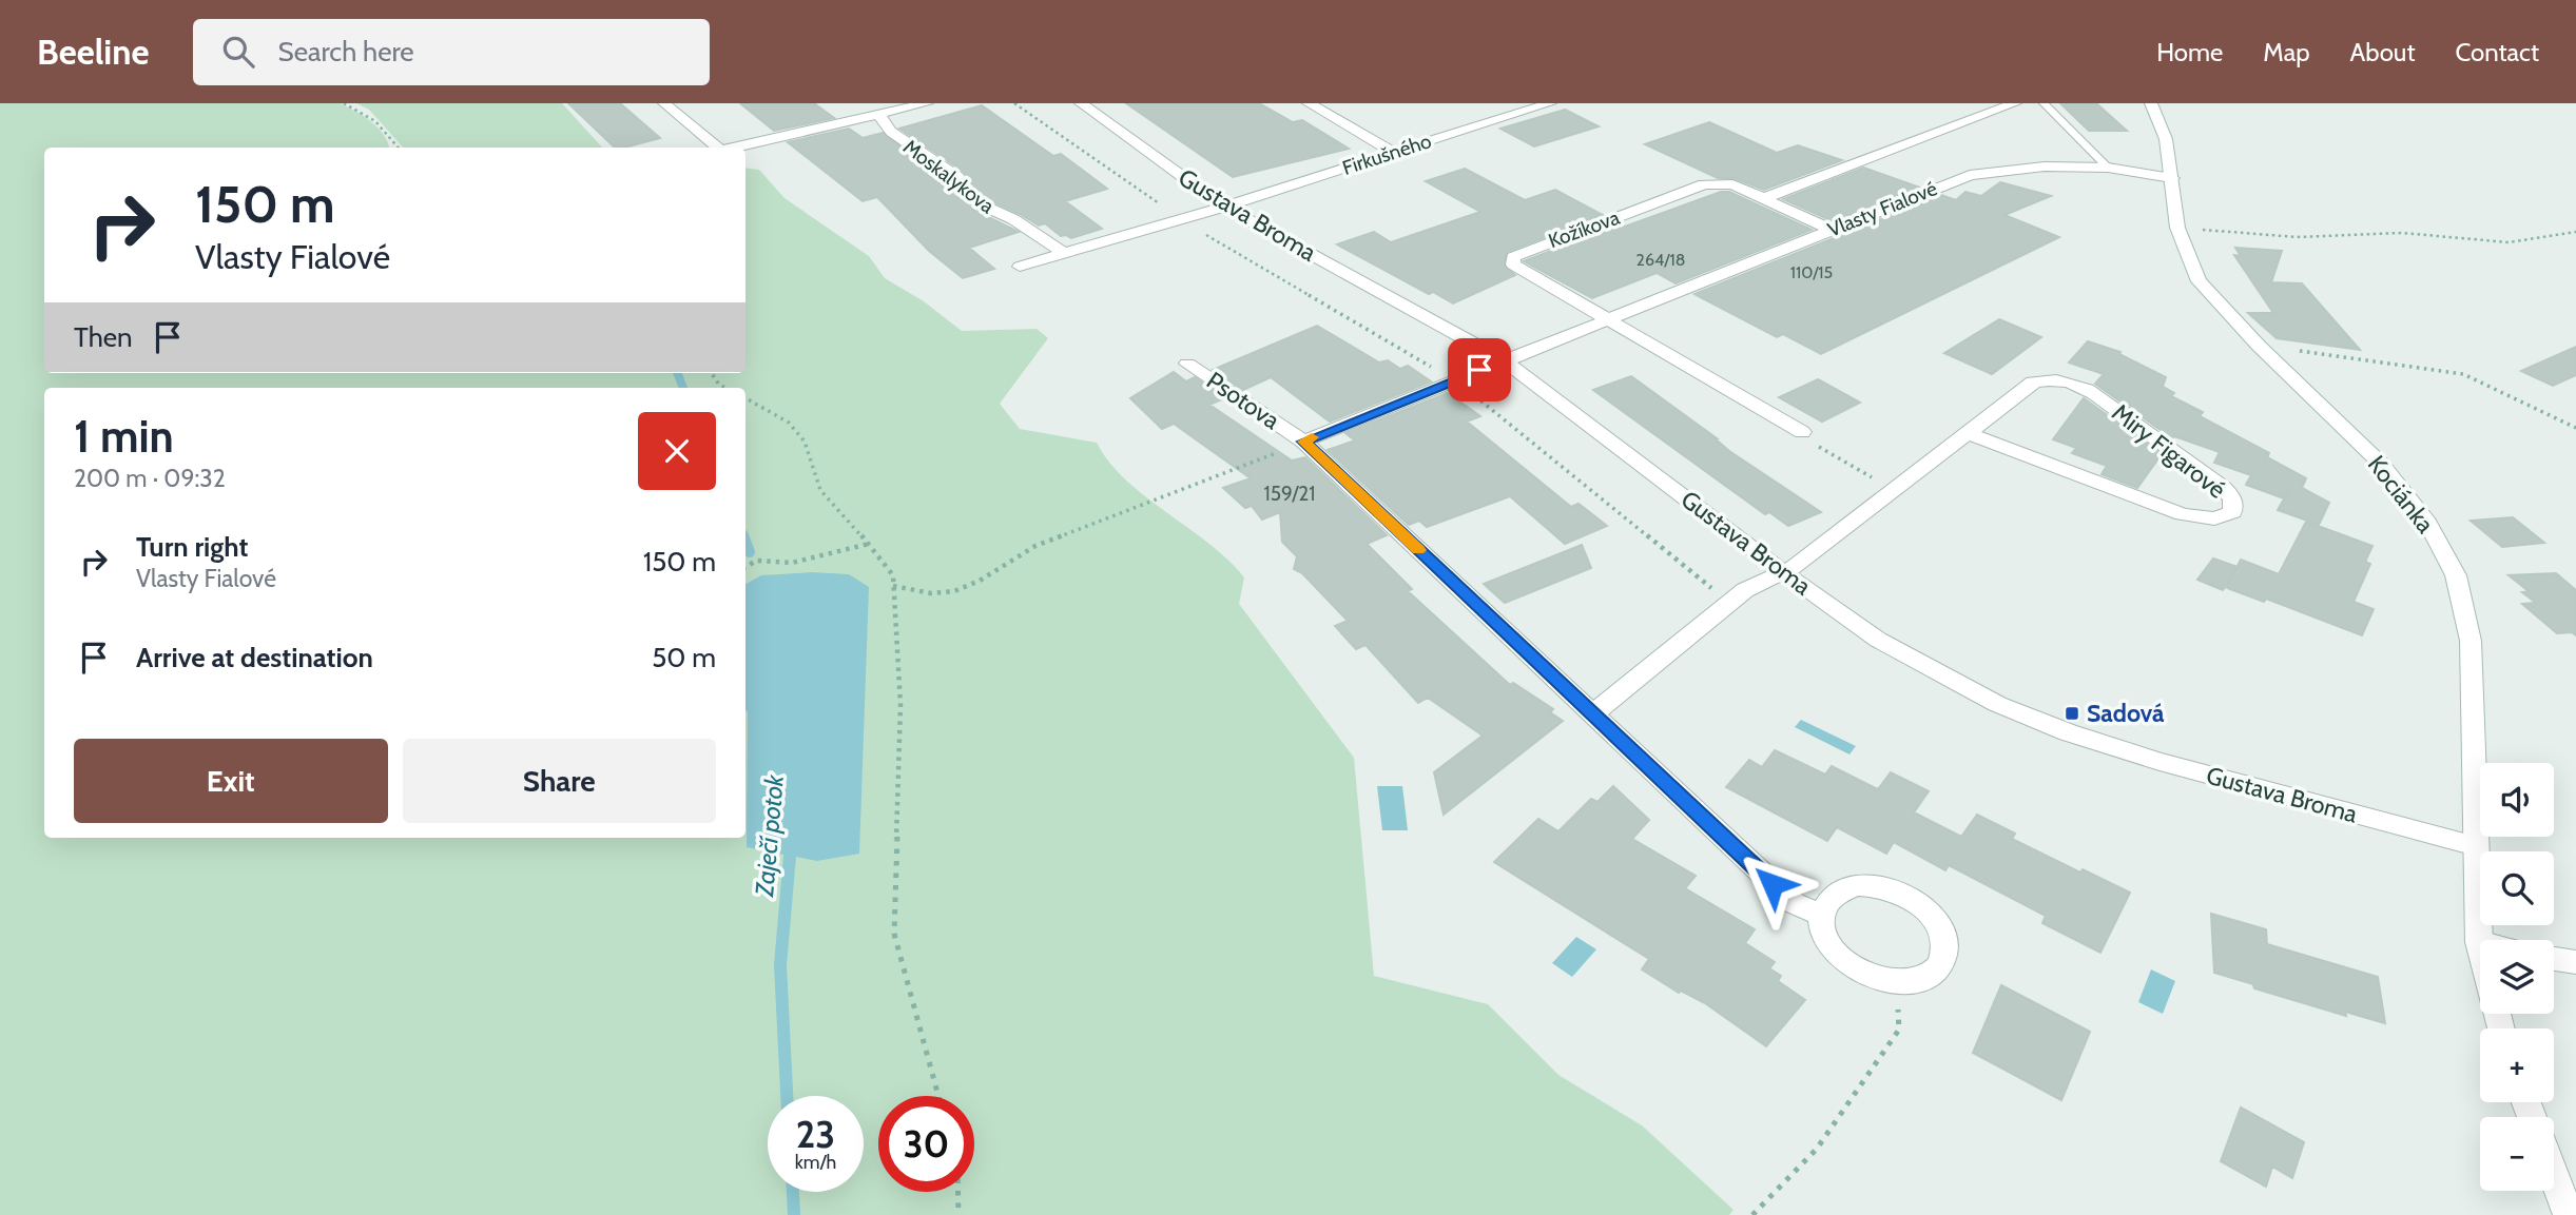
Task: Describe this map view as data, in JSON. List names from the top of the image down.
{
  "streets": {
    "street": [
      "Firkušného",
      "Moskalykova",
      "Vlasty Fialové",
      "Gustava Broma",
      "Kožíkova",
      "Psotova",
      "Miry Figarové",
      "Kociánka"
    ]
  },
  "crossings": [
    ["Firkušného", "Gustava Broma"],
    ["Vlasty Fialové", "Gustava Broma"],
    ["Vlasty Fialové", "Kožíkova"],
    ["Vlasty Fialové", "Psotova"],
    ["Vlasty Fialové", "Kociánka"],
    ["Gustava Broma", "Miry Figarové"],
    ["Gustava Broma", "Kociánka"],
    ["Psotova", "Miry Figarové"]
  ],
  "water": ["Zaječí potok"],
  "places": {
    "transit": ["Sadová"]
  },
  "house_numbers": ["264/18", "110/15", "159/21"],
  "page": {
    "header": "Beeline",
    "search": "Search here",
    "nav": [
      "Home",
      "Map",
      "About",
      "Contact"
    ],
    "turn": ["150 m", "Vlasty Fialové"],
    "then": "Then",
    "heading": ["1 min", "200 m · 09:32"],
    "list": [
      {
        "name": "Turn right",
        "note": "Vlasty Fialové",
        "value": "150 m"
      },
      {
        "name": "Arrive at destination",
        "value": "50 m"
      }
    ],
    "buttons": ["Exit", "Share"],
    "map_buttons": ["+", "−"],
    "speed": "23 km/h",
    "limit": "30"
  }
}
